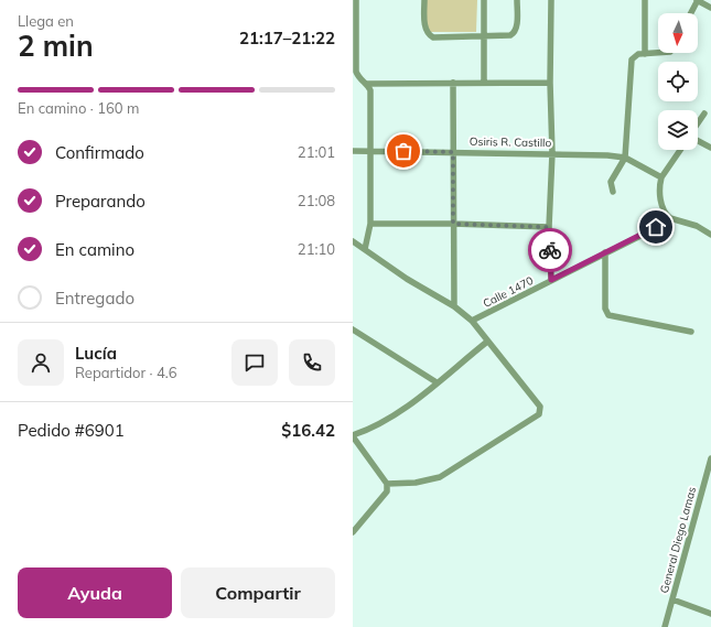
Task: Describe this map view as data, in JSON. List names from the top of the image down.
{
  "streets": {
    "street": ["Osiris R. Castillo", "Calle 1470", "General Diego Lamas"]
  },
  "north": "bottom",
  "page": {
    "heading": ["2 min", "Llega en", "21:17–21:22"],
    "panel": [
      "Lucía",
      "Repartidor · 4.6",
      "Pedido #6901",
      "$16.42"
    ],
    "bar": "En camino · 160 m",
    "list": [
      ["Confirmado", "21:01"],
      ["Preparando", "21:08"],
      ["En camino", "21:10"],
      "Entregado"
    ],
    "buttons": ["Ayuda", "Compartir"]
  }
}
